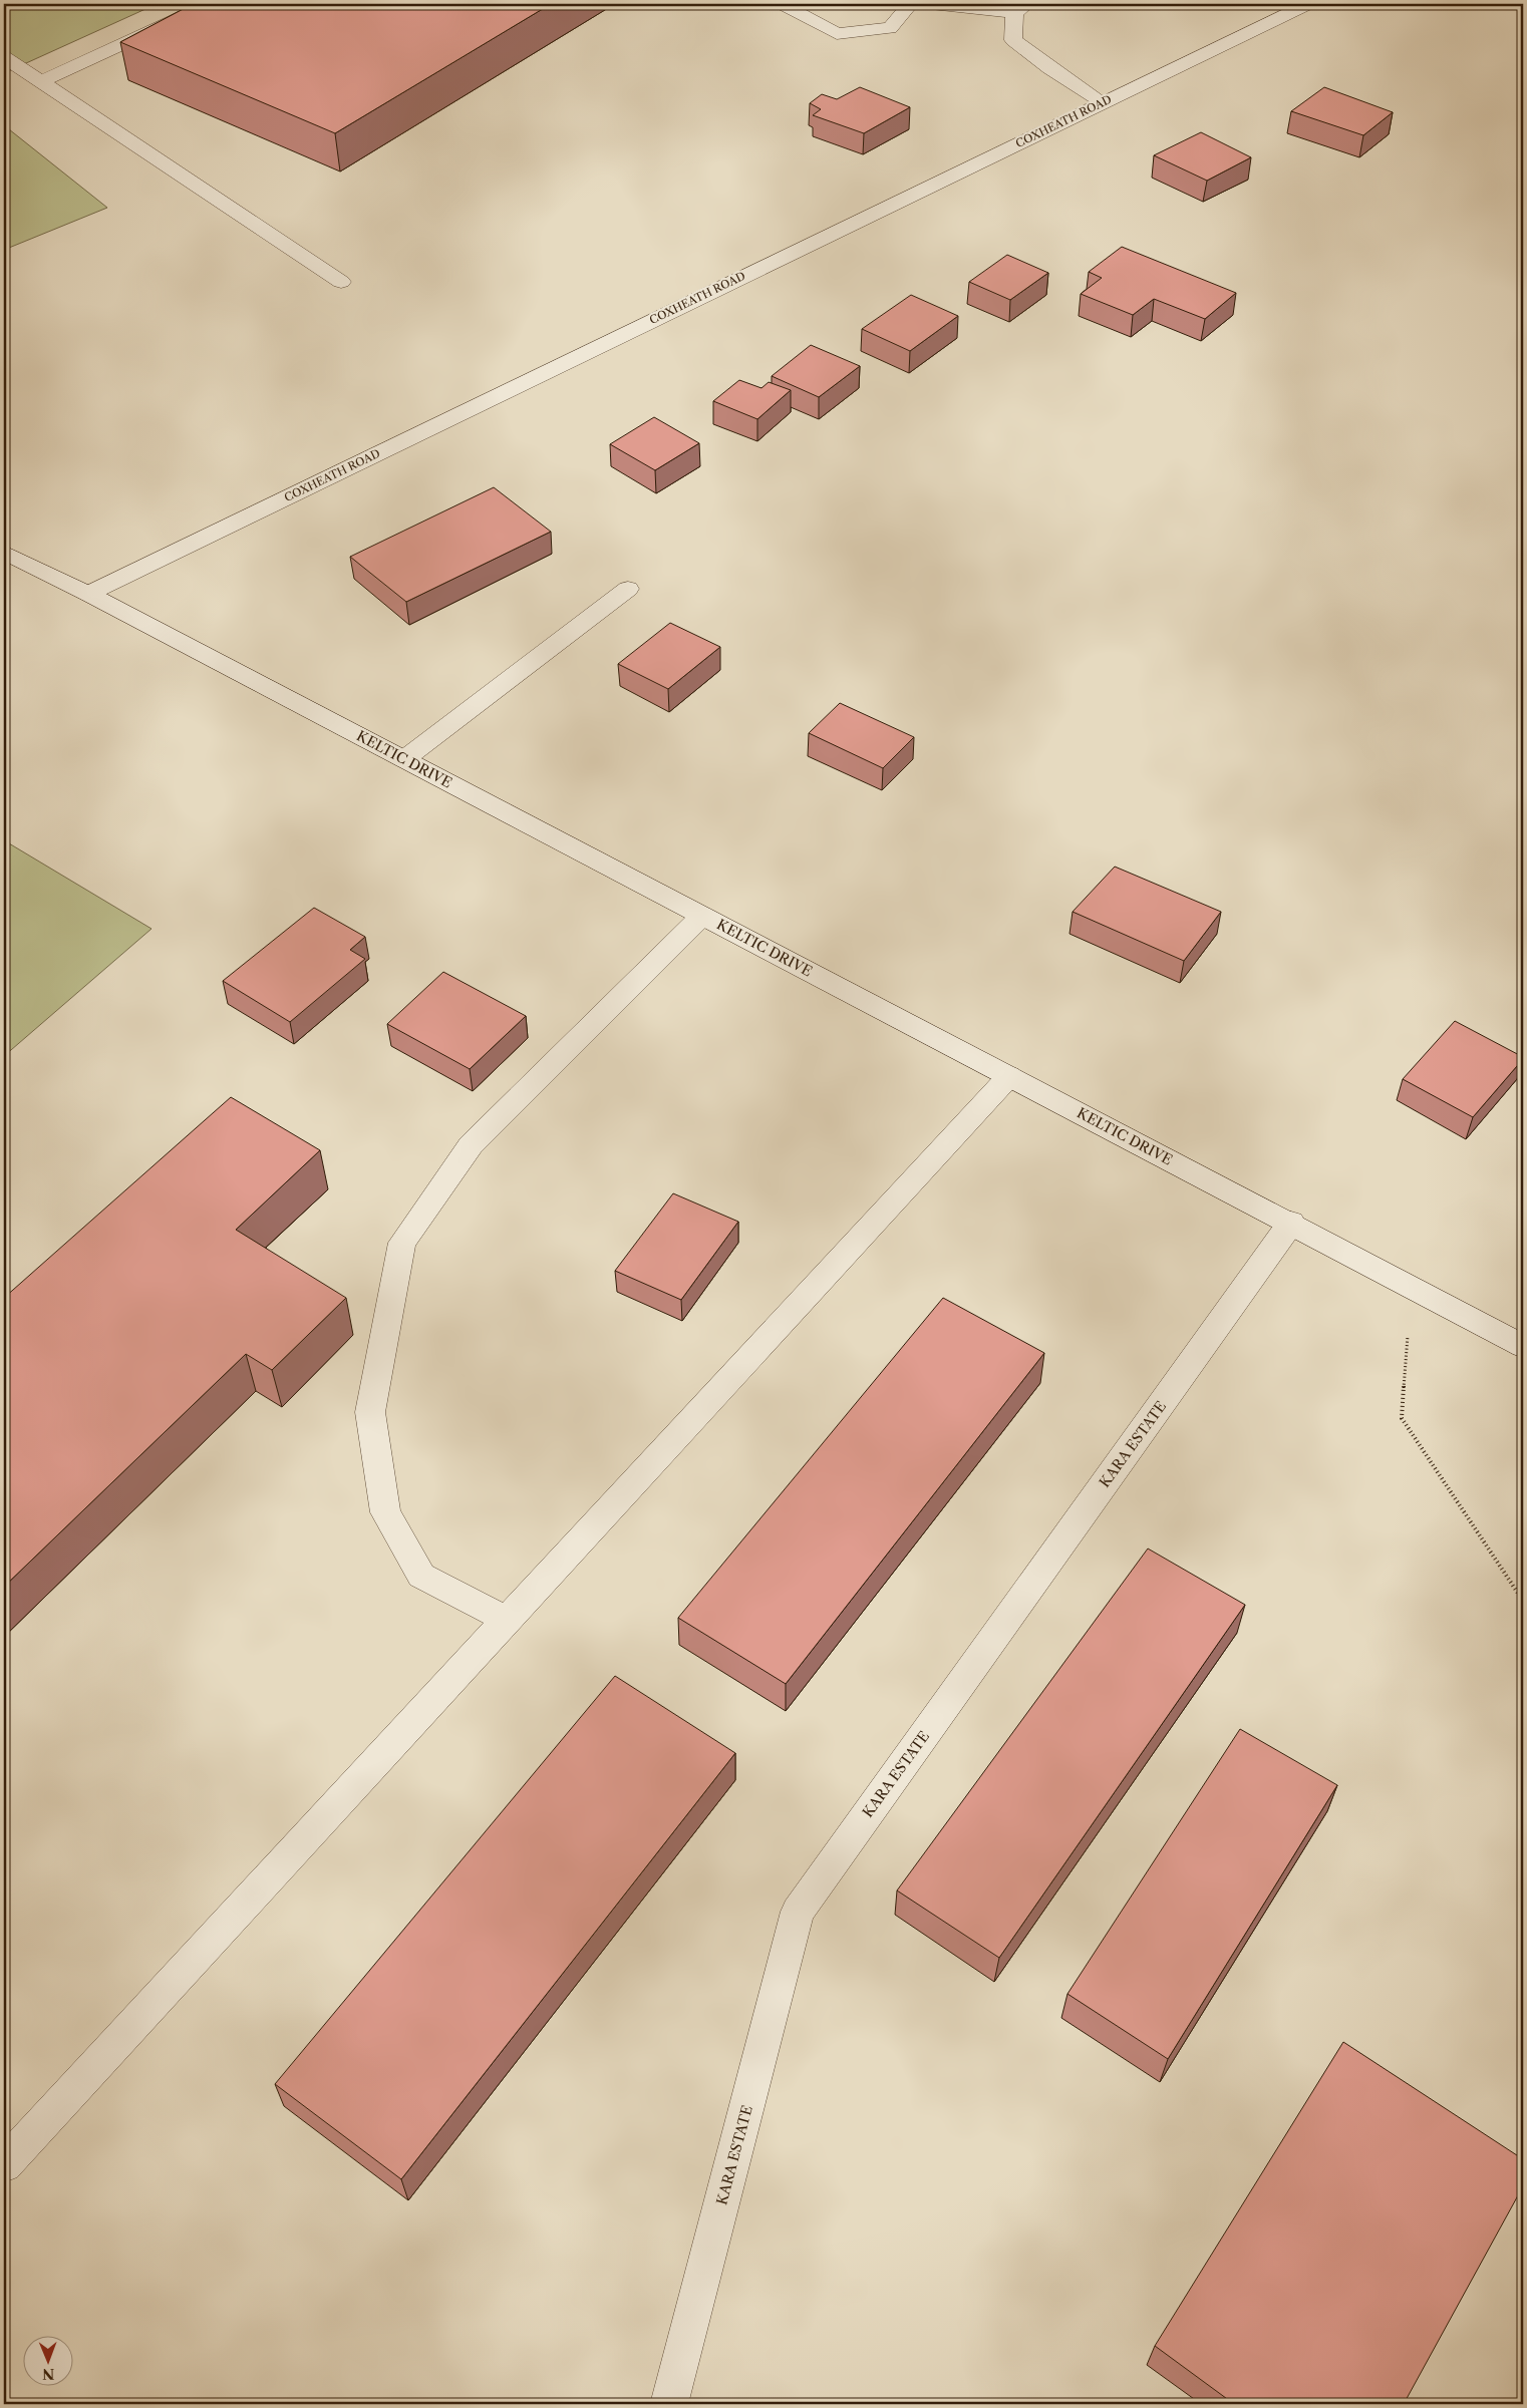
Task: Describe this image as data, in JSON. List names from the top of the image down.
{
  "streets": {
    "street": ["COXHEATH ROAD", "KELTIC DRIVE", "KARA ESTATE"]
  },
  "crossings": [
    ["COXHEATH ROAD", "KELTIC DRIVE"],
    ["KELTIC DRIVE", "KARA ESTATE"]
  ],
  "north": "bottom"
}
